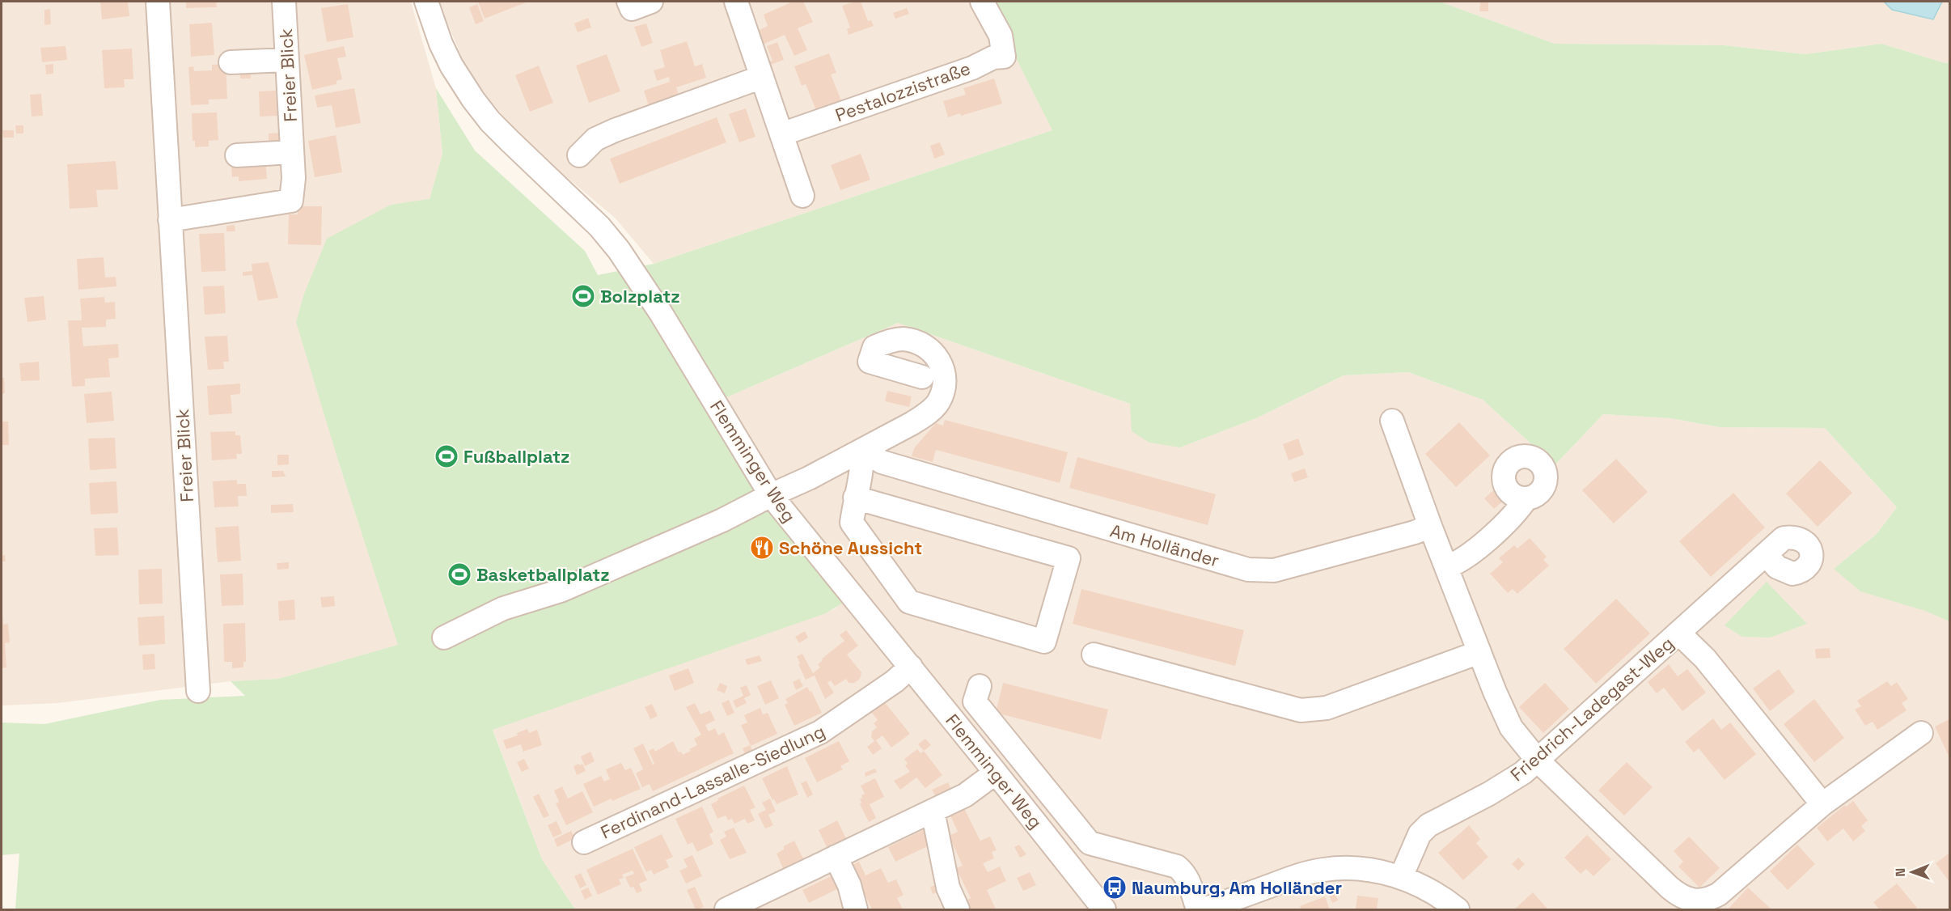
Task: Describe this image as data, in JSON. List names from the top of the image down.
{
  "streets": {
    "street": [
      "Freier Blick",
      "Pestalozzistraße",
      "Flemminger Weg",
      "Am Holländer",
      "Friedrich-Ladegast-Weg",
      "Ferdinand-Lassalle-Siedlung"
    ]
  },
  "crossings": [
    ["Flemminger Weg", "Ferdinand-Lassalle-Siedlung"]
  ],
  "places": {
    "sports": ["Bolzplatz", "Fußballplatz", "Basketballplatz"],
    "restaurant": ["Schöne Aussicht"],
    "bus stop": ["Naumburg, Am Holländer"]
  },
  "north": "left"
}
